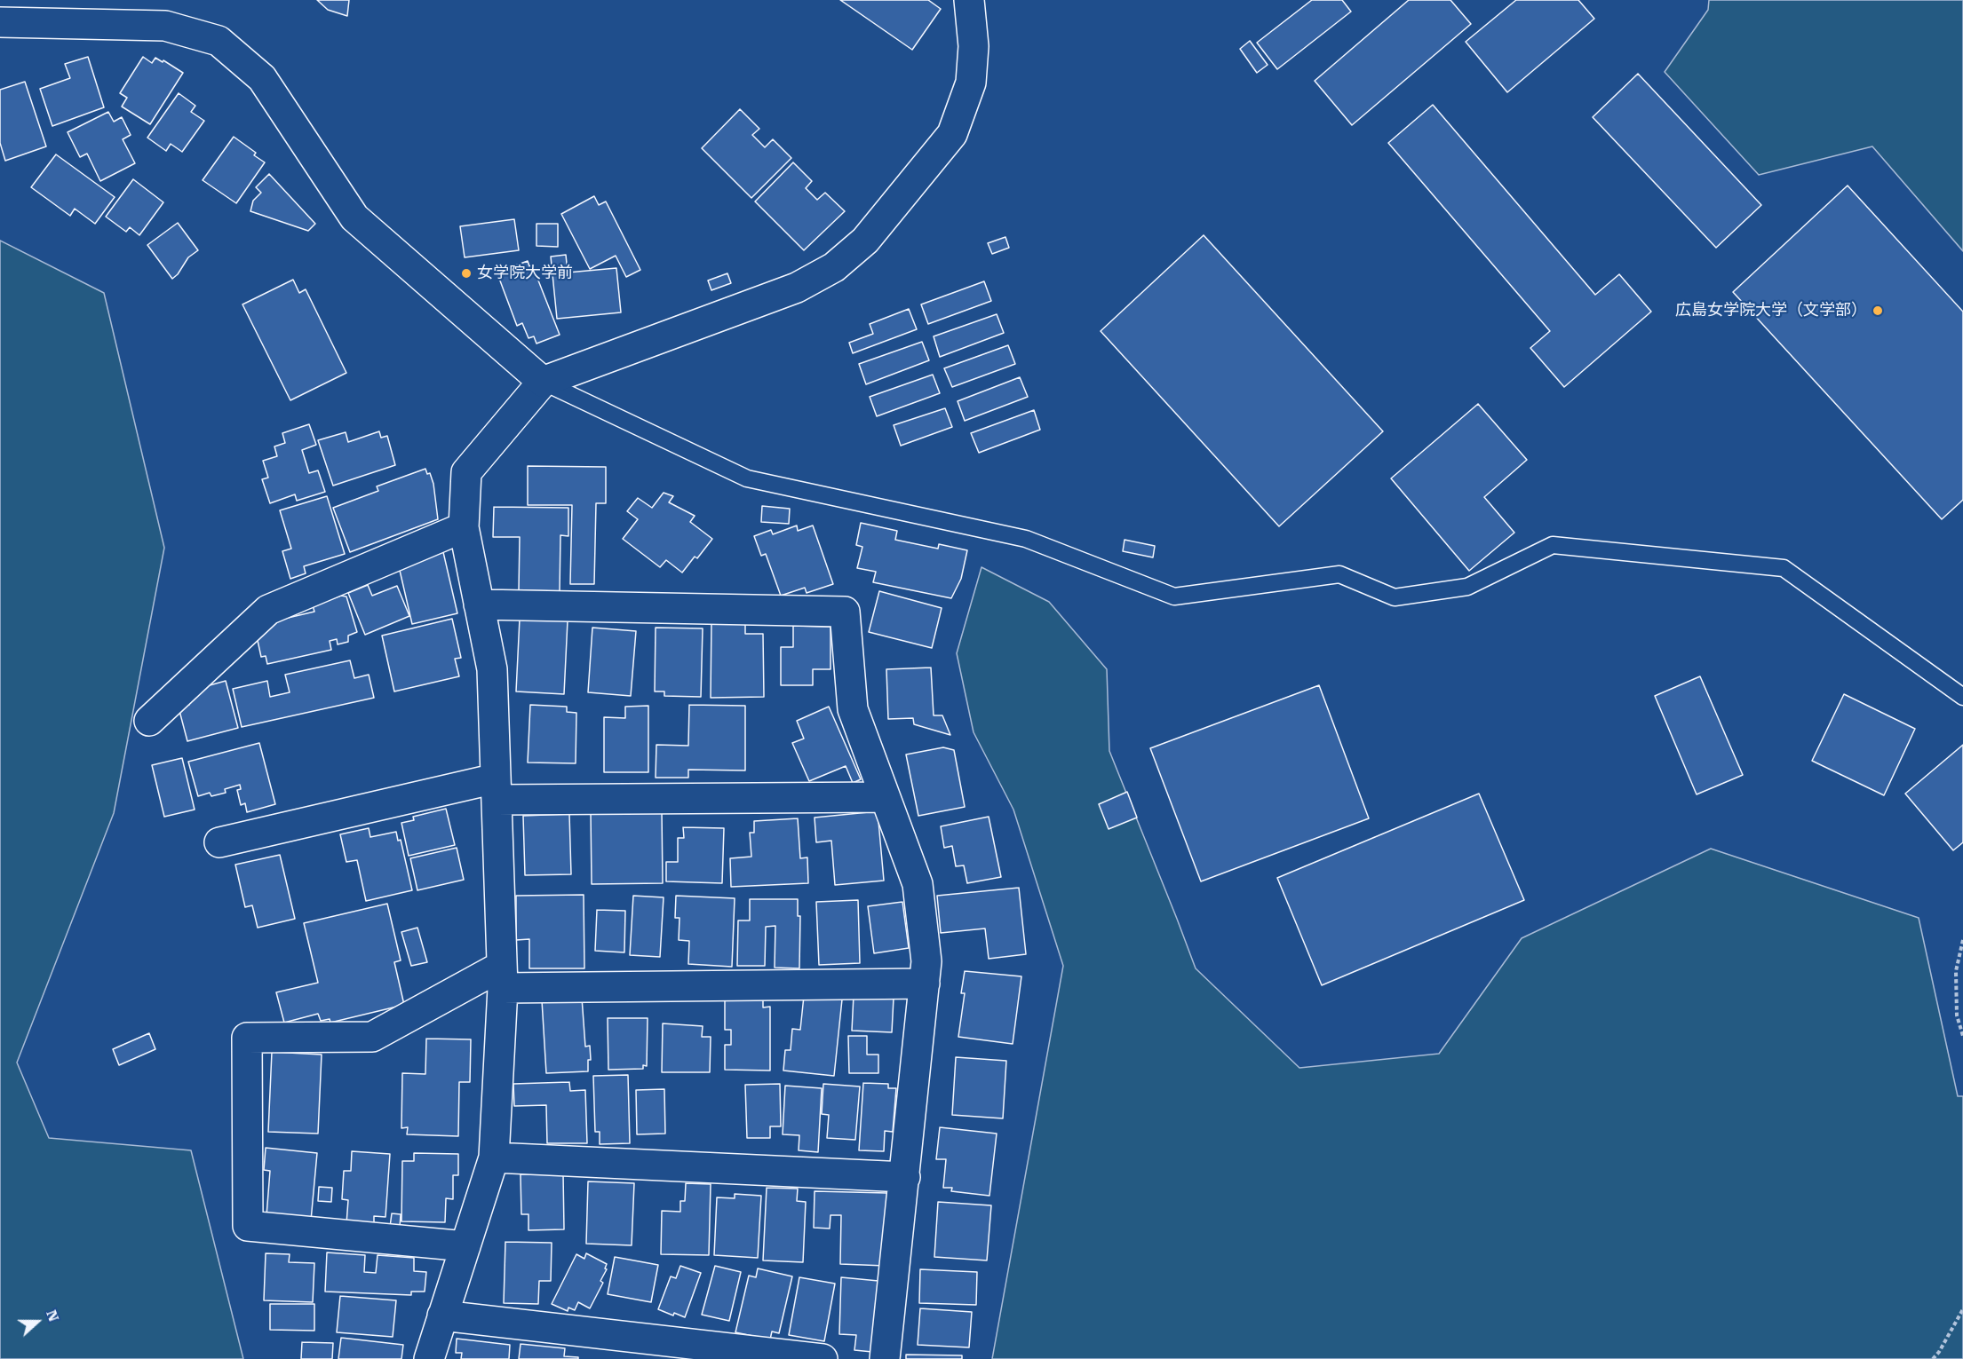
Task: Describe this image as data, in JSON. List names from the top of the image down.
{
  "places": ["女学院大学前", "広島女学院大学（文学部）"],
  "north": "right"
}
